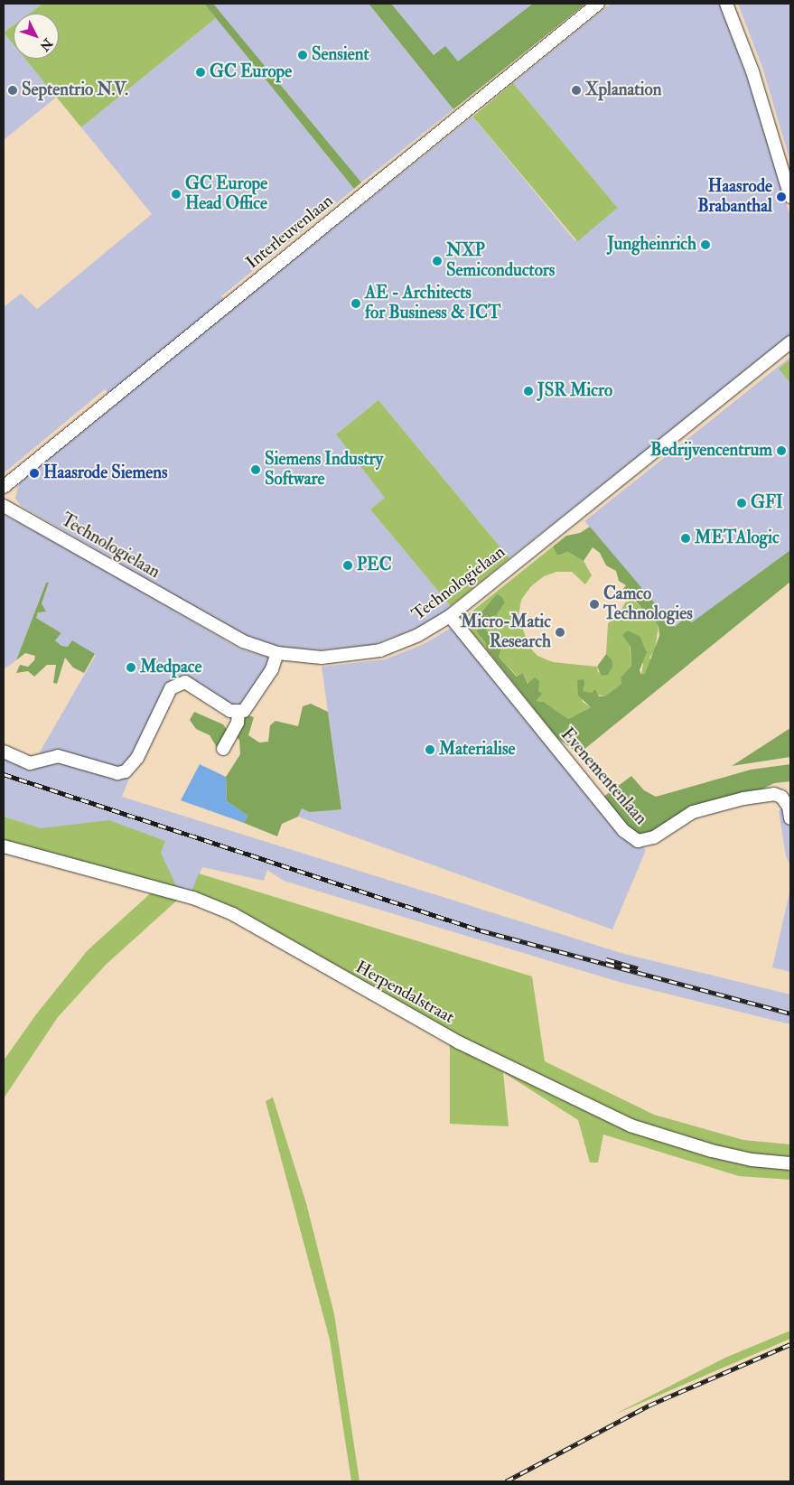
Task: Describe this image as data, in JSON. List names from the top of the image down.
{
  "streets": {
    "street": [
      "Interleuvenlaan",
      "Technologielaan",
      "Evenementenlaan",
      "Herpendalstraat"
    ]
  },
  "crossings": [
    ["Technologielaan", "Evenementenlaan"]
  ],
  "places": [
    "Sensient",
    "GC Europe",
    "Septentrio N.V.",
    "Xplanation",
    "GC Europe Head Office",
    "Haasrode Brabanthal",
    "Jungheinrich",
    "NXP Semiconductors",
    "AE - Architects for Business & ICT",
    "JSR Micro",
    "Bedrijvencentrum",
    "Siemens Industry Software",
    "Haasrode Siemens",
    "GFI",
    "METAlogic",
    "PEC",
    "Camco Technologies",
    "Micro-Matic Research",
    "Medpace",
    "Materialise"
  ],
  "north": "bottom right"
}
